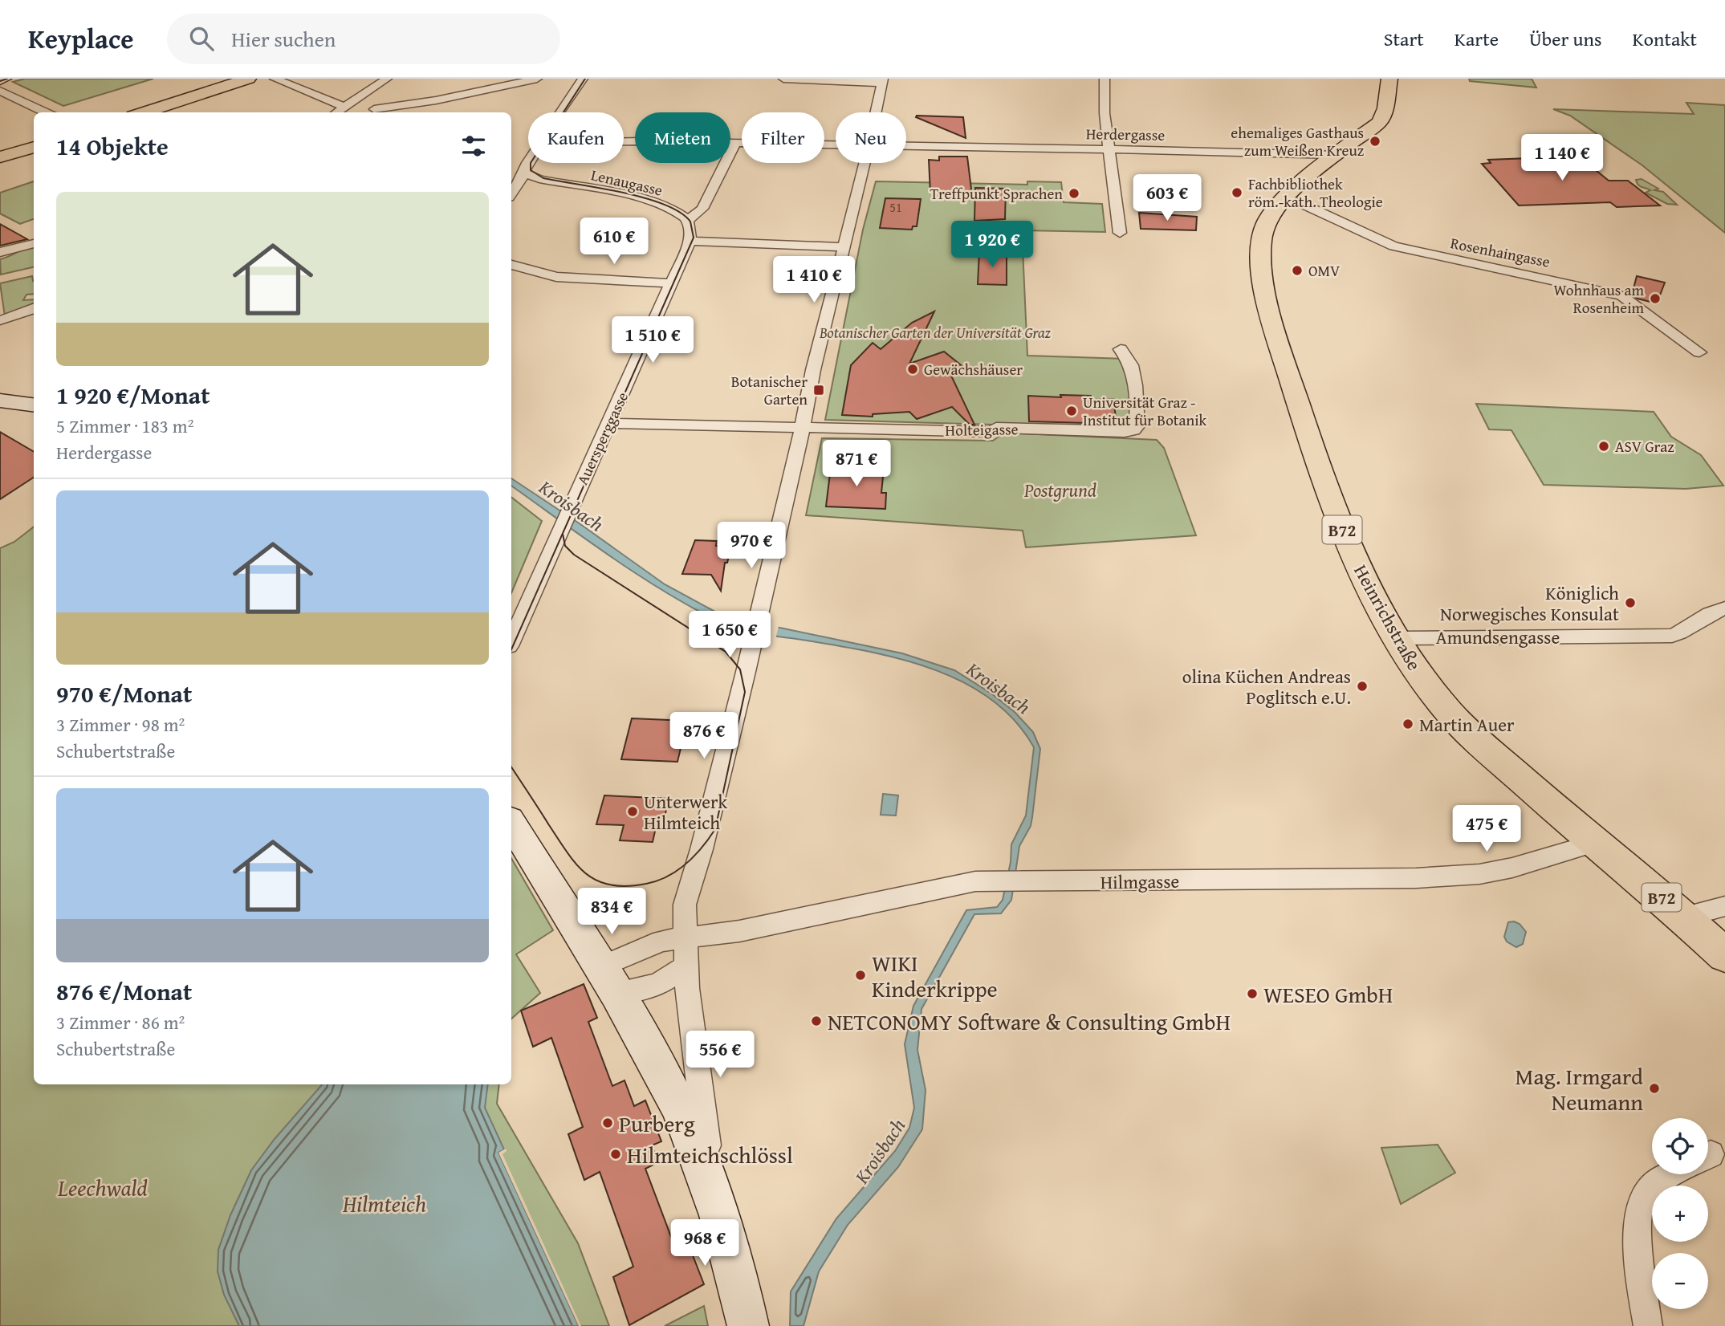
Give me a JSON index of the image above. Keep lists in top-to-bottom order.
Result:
{
  "streets": {
    "main road": ["B72", "Heinrichstraße"],
    "street": [
      "Herdergasse",
      "Lenaugasse",
      "Rosenhaingasse",
      "Holteigasse",
      "Auersperggasse",
      "Amundsengasse",
      "Hilmgasse"
    ]
  },
  "crossings": [
    ["Herdergasse", "Heinrichstraße"],
    ["Lenaugasse", "Auersperggasse"],
    ["Rosenhaingasse", "Heinrichstraße"],
    ["Holteigasse", "Auersperggasse"],
    ["Heinrichstraße", "Amundsengasse"],
    ["Heinrichstraße", "Hilmgasse"]
  ],
  "water": ["Kroisbach", "Hilmteich"],
  "parks": ["Botanischer Garten der Universität Graz", "Postgrund", "Leechwald"],
  "places": {
    "other": [
      "ehemaliges Gasthaus zum Weißen Kreuz",
      "Fachbibliothek röm.-kath. Theologie",
      "Treffpunkt Sprachen",
      "OMV",
      "Wohnhaus am Rosenheim",
      "Gewächshäuser",
      "Universität Graz - Institut für Botanik",
      "ASV Graz",
      "Königlich Norwegisches Konsulat",
      "olina Küchen Andreas Poglitsch e.U.",
      "Martin Auer",
      "Unterwerk Hilmteich",
      "WIKI Kinderkrippe",
      "WESEO GmbH",
      "NETCONOMY Software & Consulting GmbH",
      "Mag. Irmgard Neumann",
      "Purberg",
      "Hilmteichschlössl"
    ],
    "transit": ["Botanischer Garten"]
  },
  "house_numbers": ["51"],
  "page": {
    "header": "Keyplace",
    "search": "Hier suchen",
    "nav": [
      "Start",
      "Karte",
      "Über uns",
      "Kontakt"
    ],
    "chip": [
      "Kaufen",
      "Mieten",
      "Filter",
      "Neu"
    ],
    "heading": "14 Objekte",
    "price": [
      "1 140 €",
      "603 €",
      "610 €",
      "1 920 €",
      "1 410 €",
      "1 510 €",
      "871 €",
      "970 €",
      "1 650 €",
      "876 €",
      "475 €",
      "834 €",
      "556 €",
      "968 €"
    ],
    "list": [
      {
        "name": "1 920 €/Monat",
        "note": "5 Zimmer · 183 m² · Herdergasse"
      },
      {
        "name": "970 €/Monat",
        "note": "3 Zimmer · 98 m² · Schubertstraße"
      },
      {
        "name": "876 €/Monat",
        "note": "3 Zimmer · 86 m² · Schubertstraße"
      }
    ],
    "map_buttons": ["+", "−"]
  }
}
